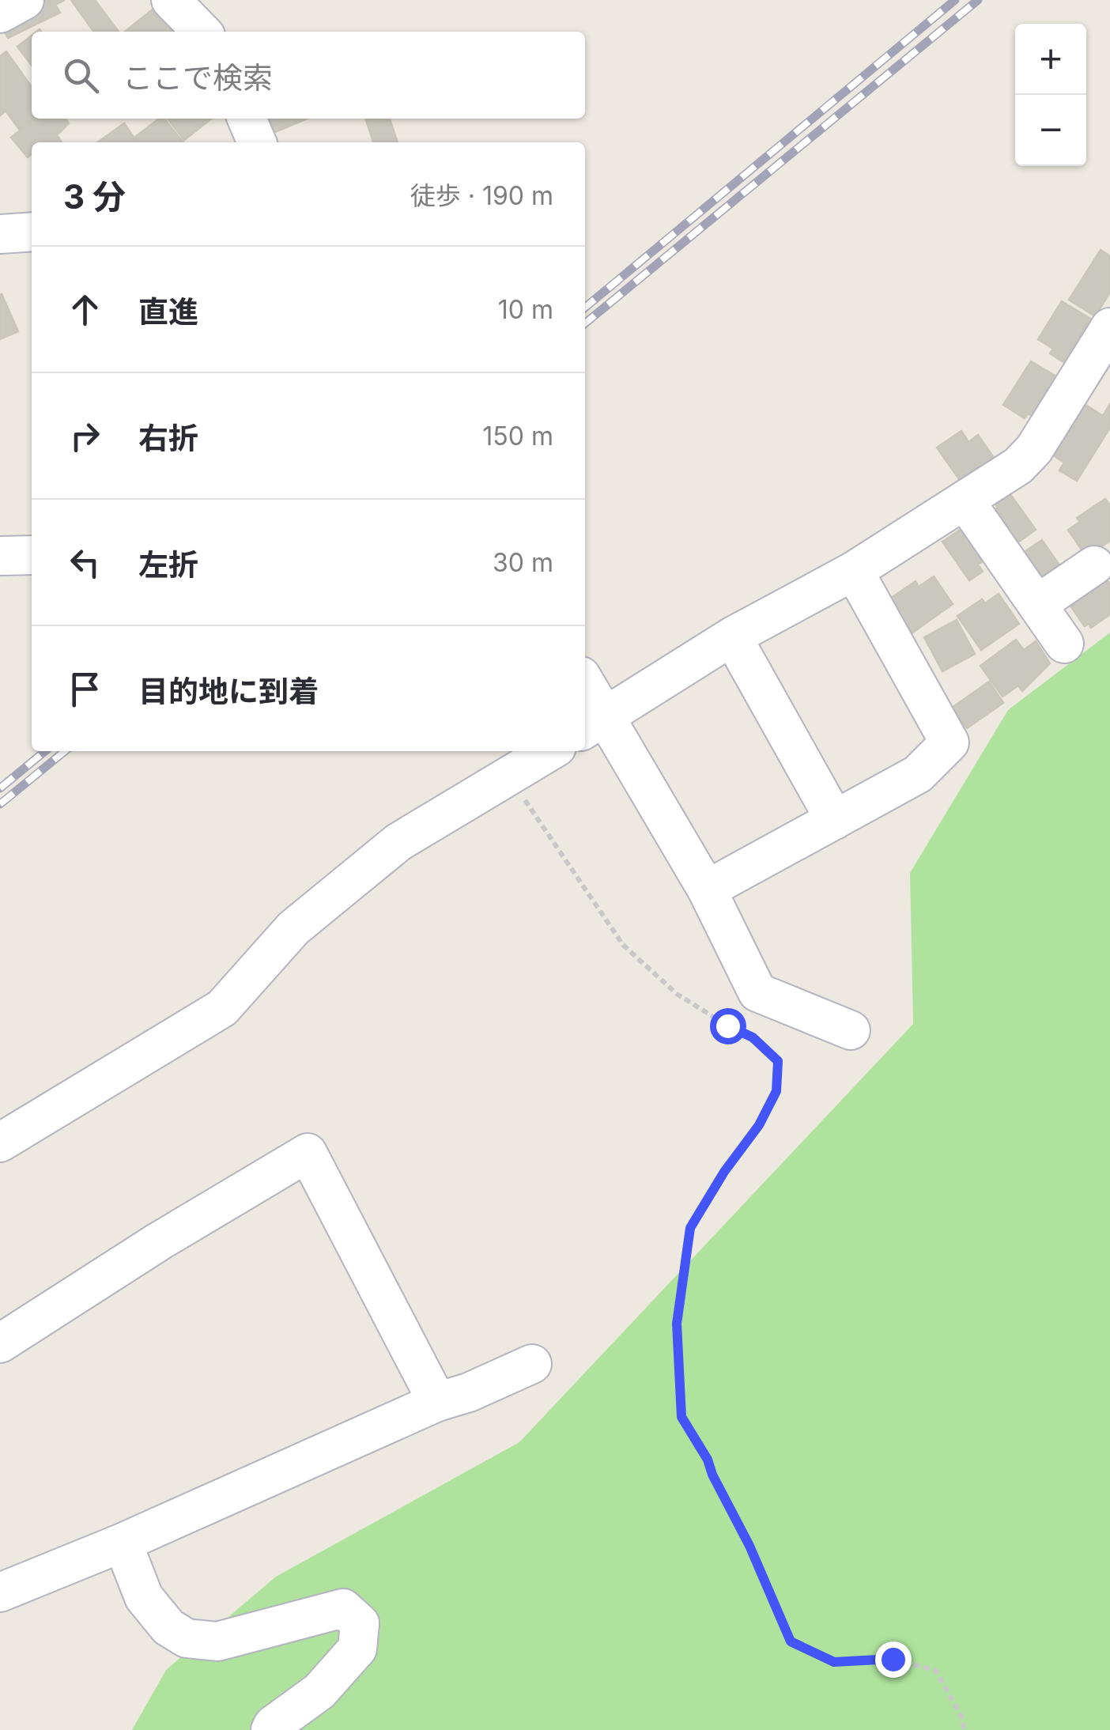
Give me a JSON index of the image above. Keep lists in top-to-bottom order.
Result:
{
  "page": {
    "map_buttons": ["+", "−"],
    "search": "ここで検索",
    "heading": ["3 分", "徒歩 · 190 m"],
    "list": [
      ["直進", "10 m"],
      ["右折", "150 m"],
      ["左折", "30 m"],
      "目的地に到着"
    ]
  }
}
